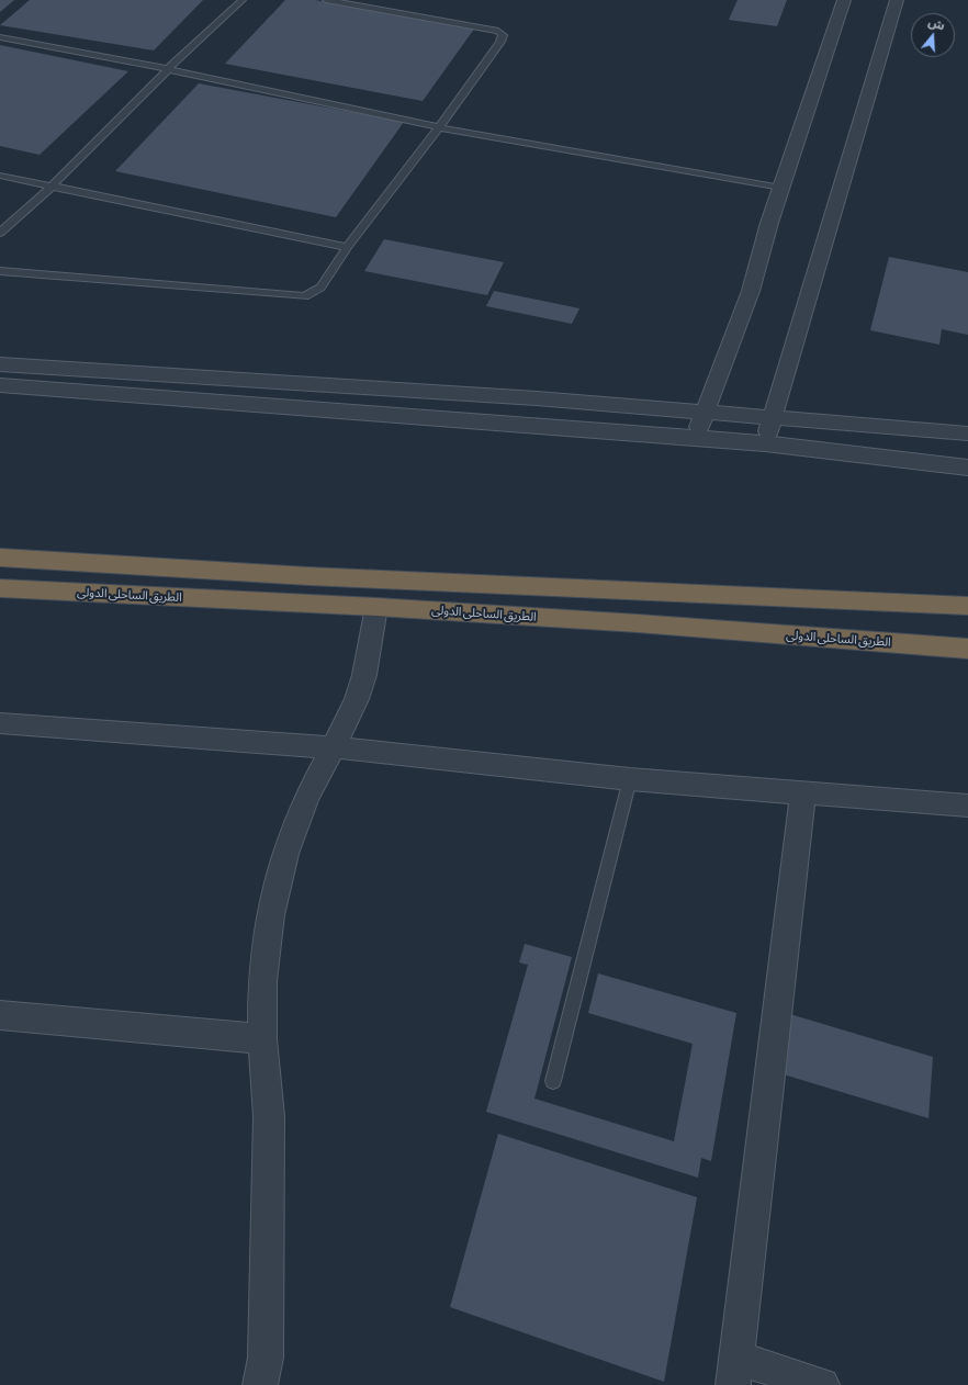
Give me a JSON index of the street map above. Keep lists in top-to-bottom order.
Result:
{
  "streets": {
    "highway": ["الطريق الساحلى الدولى"]
  },
  "north": "top"
}
